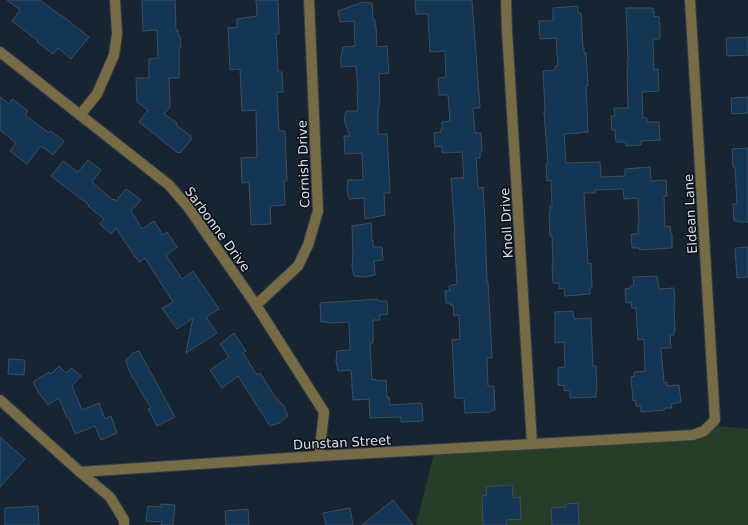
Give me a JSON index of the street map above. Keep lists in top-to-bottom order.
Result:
{
  "streets": {
    "street": [
      "Cornish Drive",
      "Eldean Lane",
      "Knoll Drive",
      "Sarbonne Drive",
      "Dunstan Street"
    ]
  },
  "crossings": [
    ["Cornish Drive", "Sarbonne Drive"],
    ["Eldean Lane", "Dunstan Street"],
    ["Knoll Drive", "Dunstan Street"],
    ["Sarbonne Drive", "Dunstan Street"]
  ]
}
